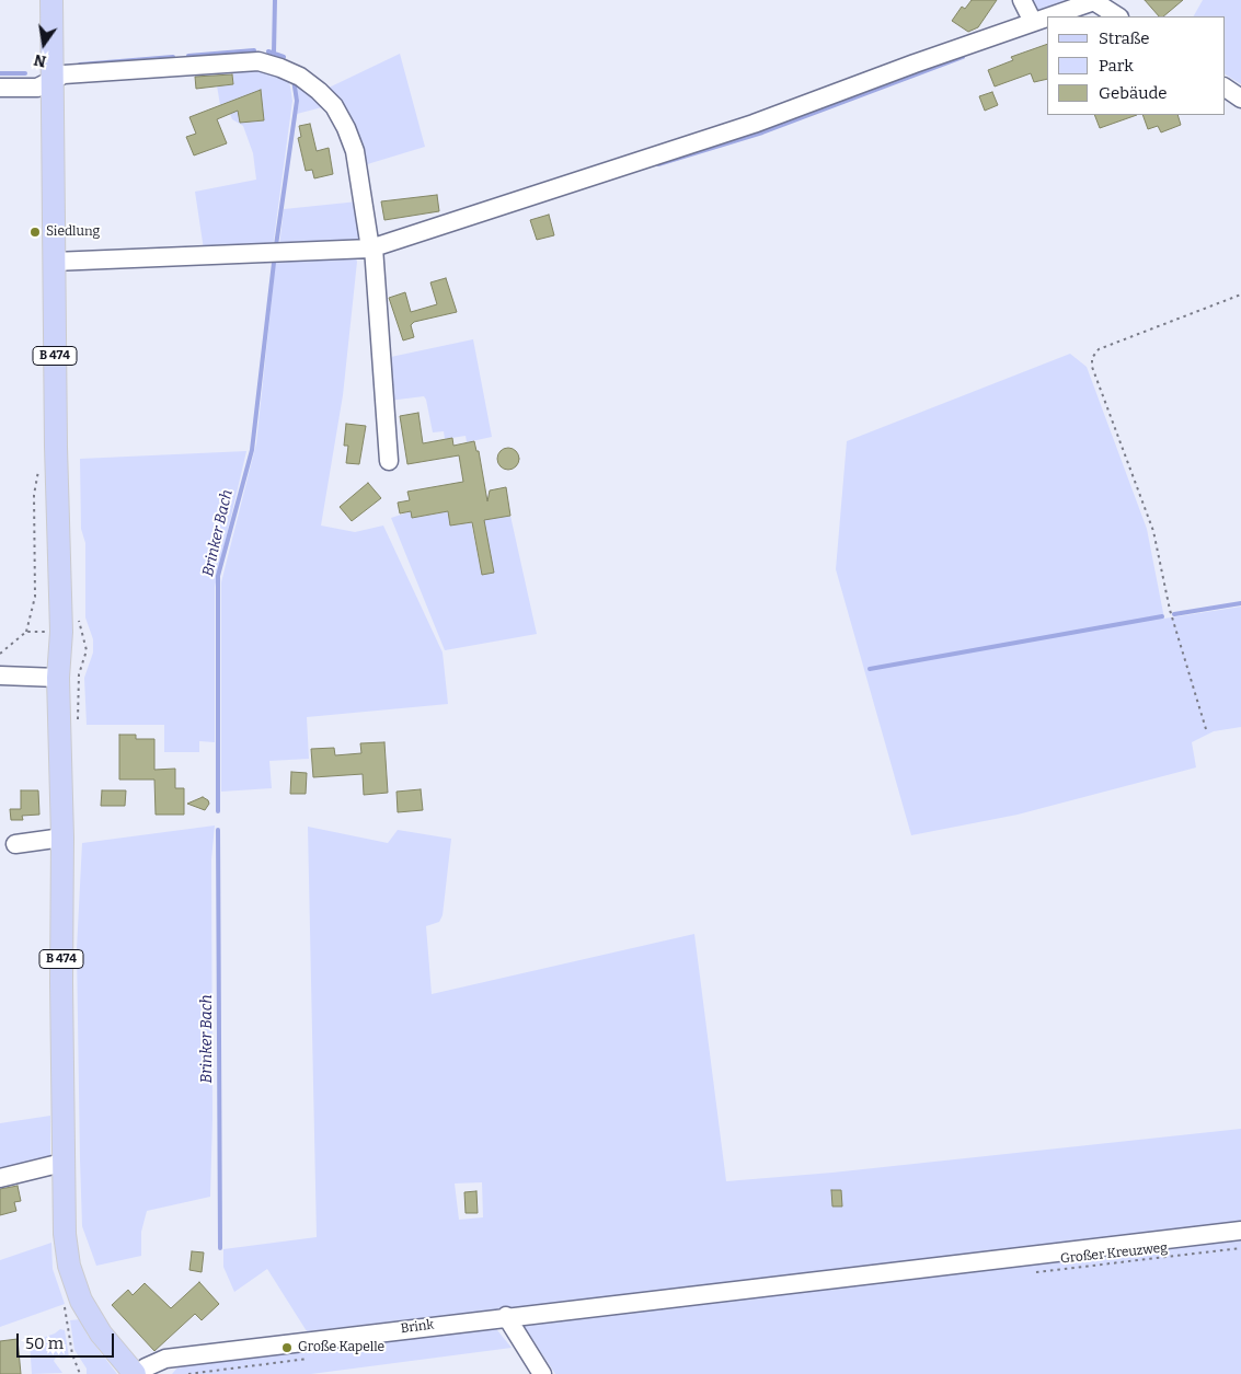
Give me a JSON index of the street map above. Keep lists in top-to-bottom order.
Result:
{
  "streets": {
    "main road": ["B 474"],
    "street": ["Brink"],
    "path": ["Großer Kreuzweg"]
  },
  "crossings": [
    ["B 474", "Brink"]
  ],
  "water": ["Brinker Bach"],
  "places": ["Siedlung", "Große Kapelle"],
  "legend": ["Straße", "Park", "Gebäude"],
  "scale_bar": "50 m",
  "north": "bottom"
}
